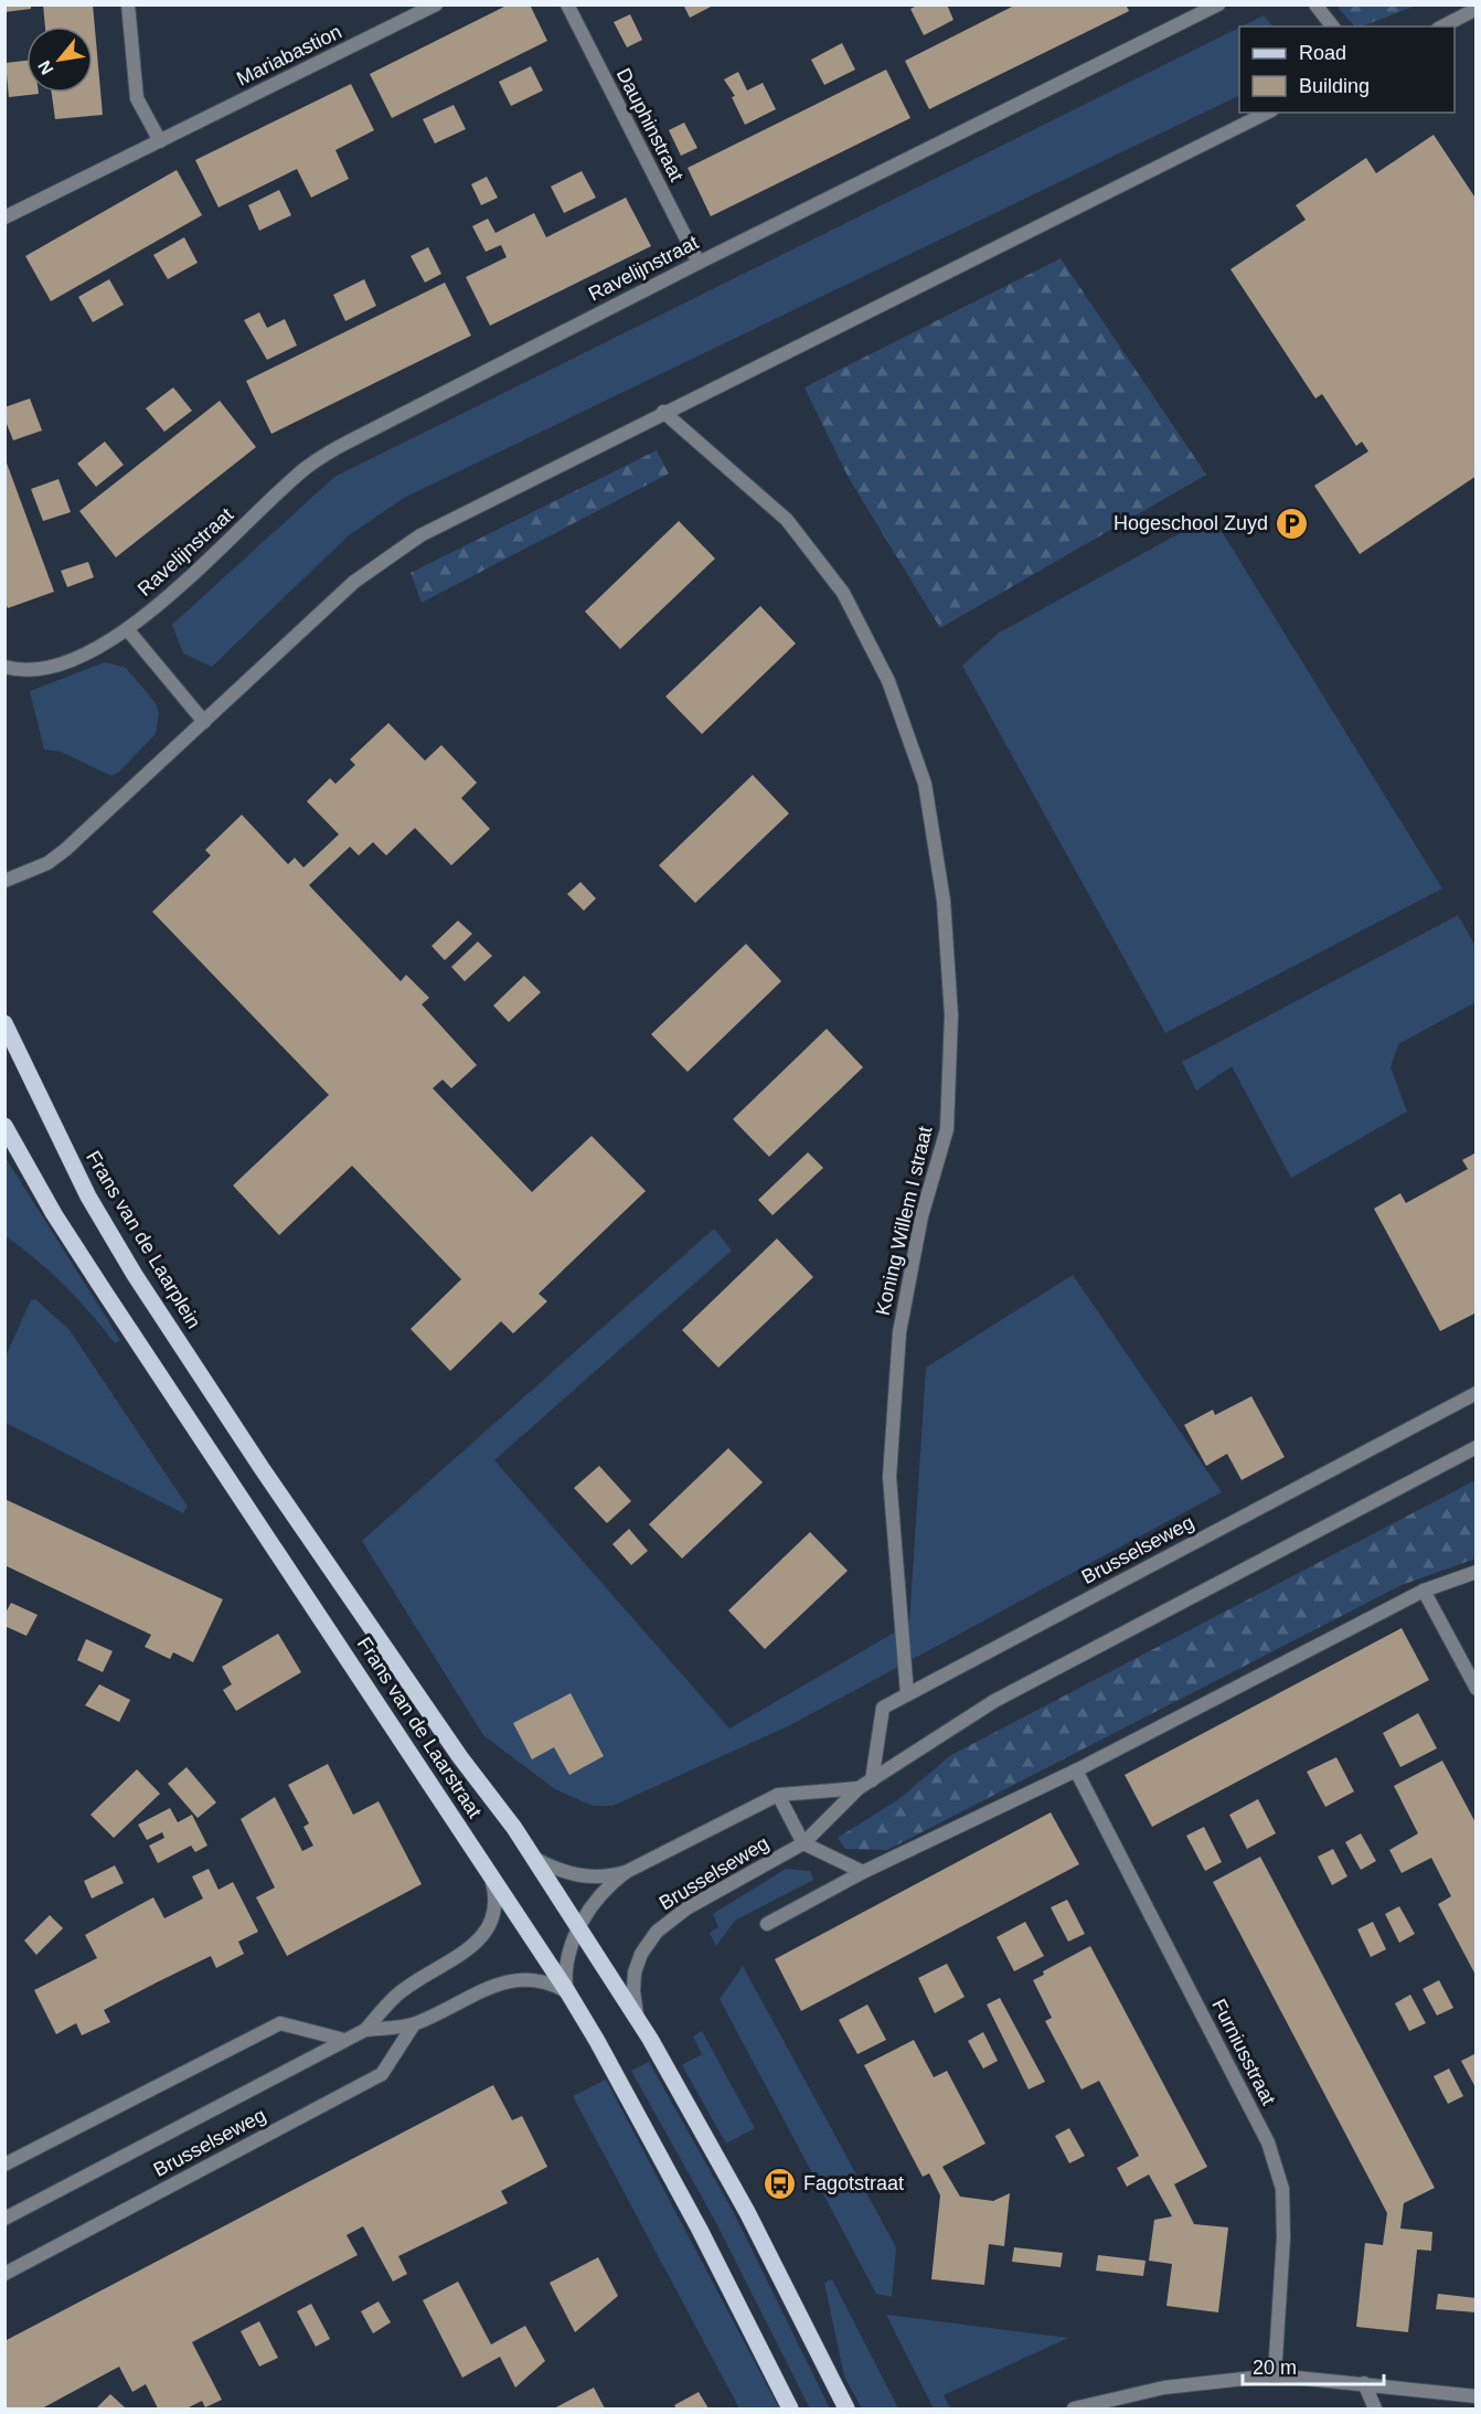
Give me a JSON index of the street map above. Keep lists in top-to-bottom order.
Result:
{
  "streets": {
    "main road": ["Frans van de Laarplein", "Frans van de Laarstraat"],
    "street": [
      "Mariabastion",
      "Dauphinstraat",
      "Ravelijnstraat",
      "Koning Willem I straat",
      "Brusselseweg",
      "Furniusstraat"
    ]
  },
  "crossings": [
    ["Dauphinstraat", "Ravelijnstraat"],
    ["Koning Willem I straat", "Brusselseweg"],
    ["Frans van de Laarplein", "Frans van de Laarstraat"],
    ["Brusselseweg", "Frans van de Laarstraat"]
  ],
  "places": {
    "parking": ["Hogeschool Zuyd"],
    "bus stop": ["Fagotstraat"]
  },
  "legend": ["Road", "Building"],
  "scale_bar": "20 m",
  "north": "bottom left"
}
